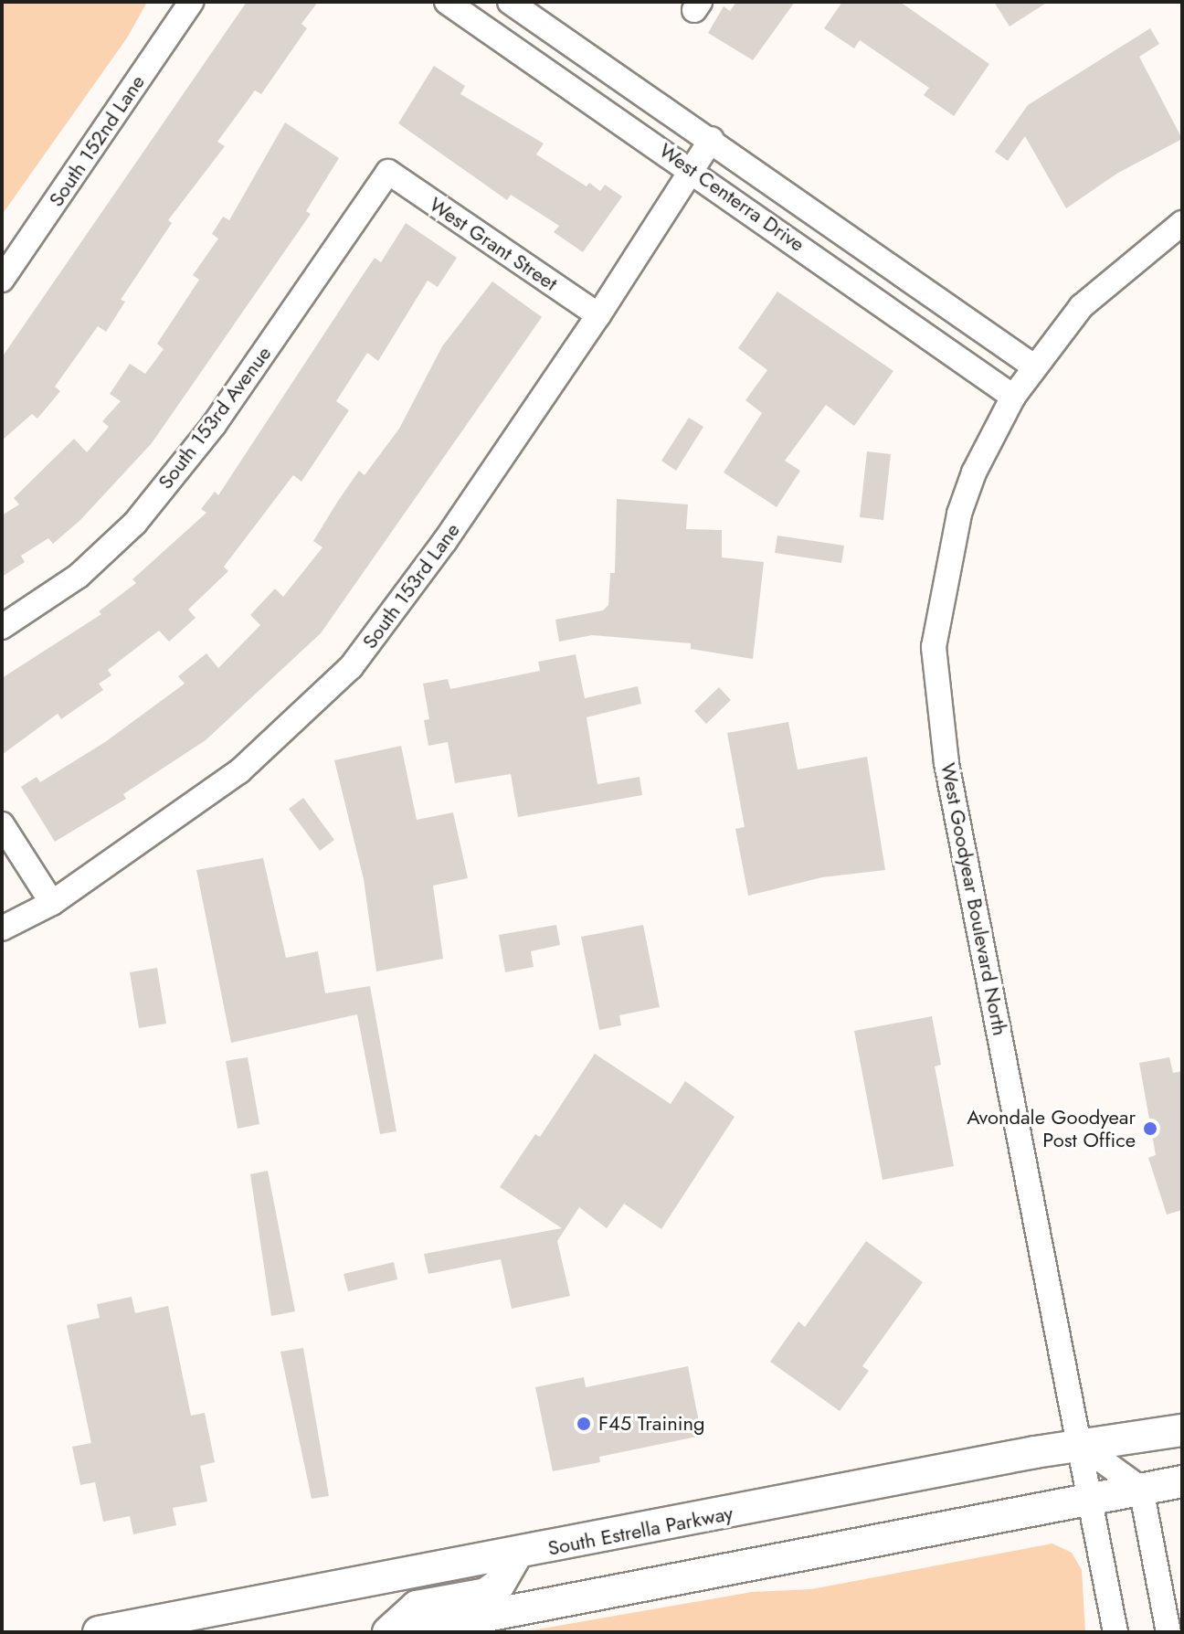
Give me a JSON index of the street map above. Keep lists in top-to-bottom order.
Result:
{
  "streets": {
    "main road": ["South Estrella Parkway"],
    "street": [
      "South 152nd Lane",
      "West Centerra Drive",
      "West Grant Street",
      "South 153rd Avenue",
      "South 153rd Lane",
      "West Goodyear Boulevard North"
    ]
  },
  "crossings": [
    ["West Centerra Drive", "South 153rd Lane"],
    ["West Centerra Drive", "West Goodyear Boulevard North"],
    ["West Grant Street", "South 153rd Avenue"],
    ["West Grant Street", "South 153rd Lane"],
    ["West Goodyear Boulevard North", "South Estrella Parkway"]
  ],
  "places": ["Avondale Goodyear Post Office", "F45 Training"]
}
